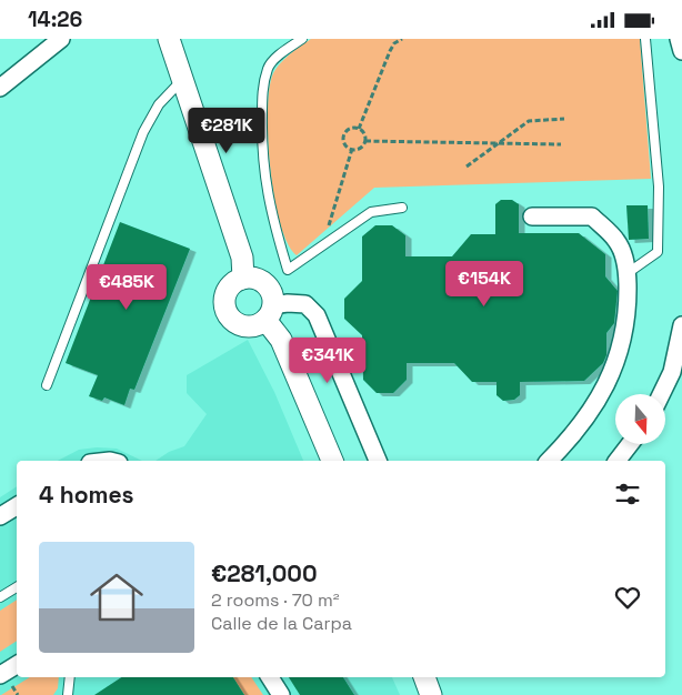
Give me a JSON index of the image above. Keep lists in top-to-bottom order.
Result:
{
  "north": "bottom",
  "page": {
    "status": "14:26",
    "price": [
      "€281K",
      "€154K",
      "€485K",
      "€341K"
    ],
    "heading": "4 homes",
    "list": [
      {
        "name": "€281,000",
        "note": "2 rooms · 70 m² · Calle de la Carpa"
      }
    ]
  }
}
